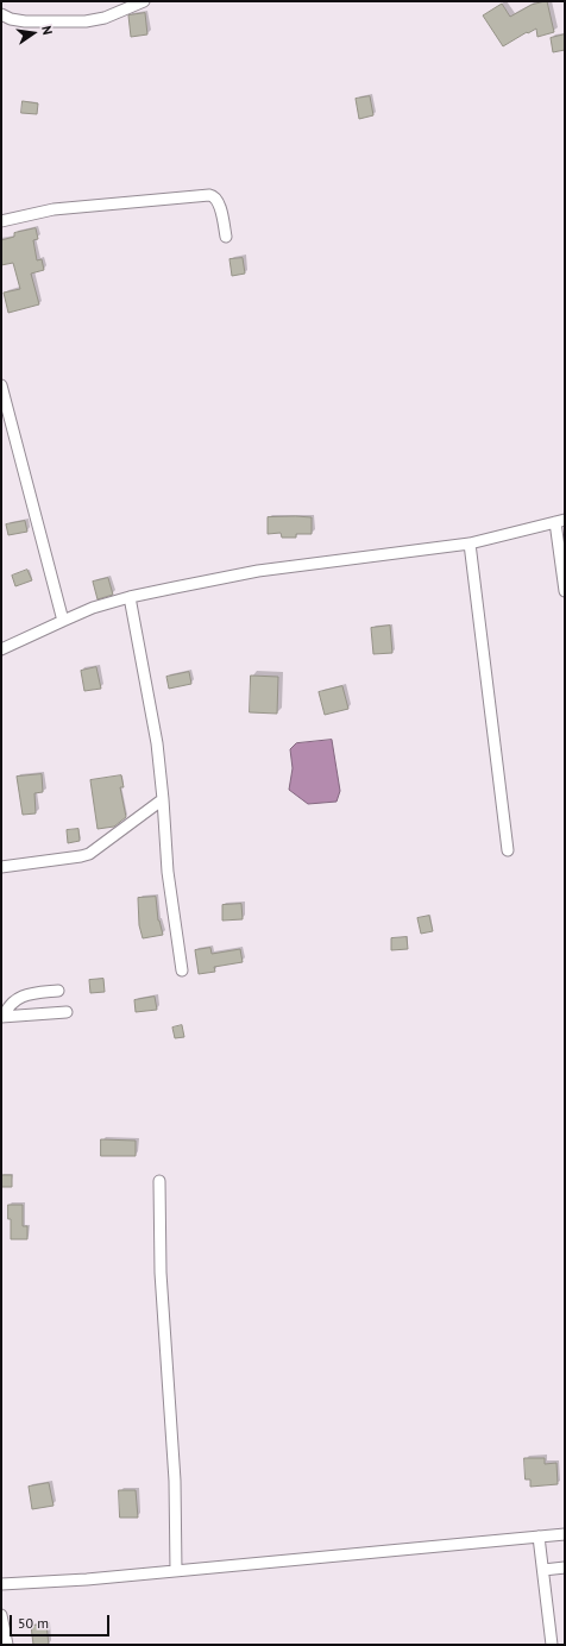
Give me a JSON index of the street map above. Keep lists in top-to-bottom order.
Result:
{
  "scale_bar": "50 m",
  "north": "right"
}
